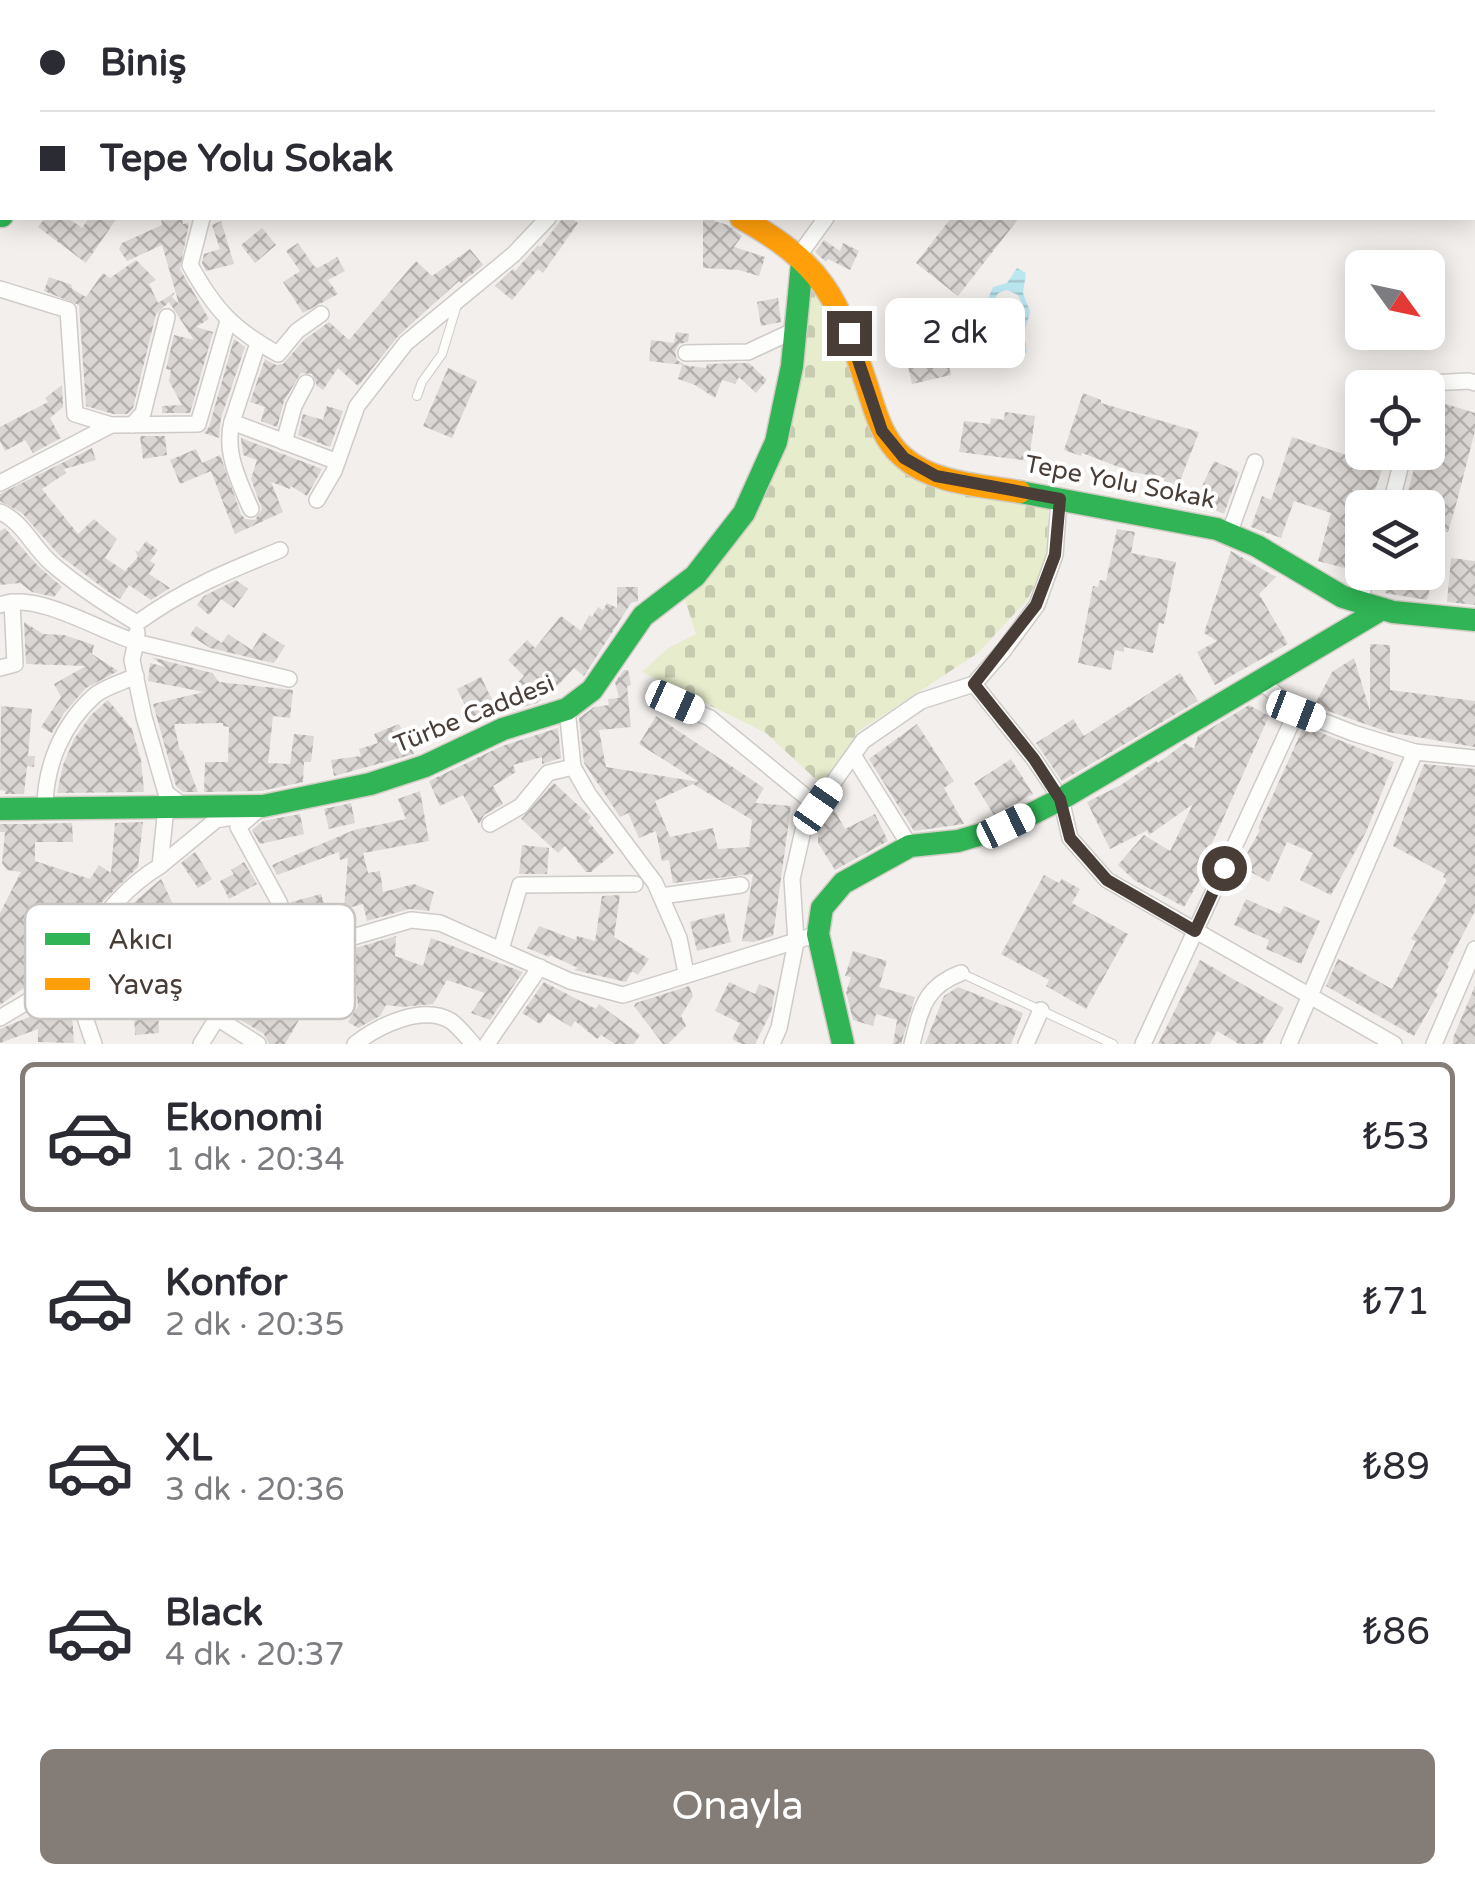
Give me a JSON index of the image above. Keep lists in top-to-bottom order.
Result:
{
  "streets": {
    "street": ["Tepe Yolu Sokak", "Türbe Caddesi"]
  },
  "crossings": [
    ["Tepe Yolu Sokak", "Türbe Caddesi"]
  ],
  "legend": ["Akıcı", "Yavaş"],
  "north": "bottom right",
  "page": {
    "banner": ["Biniş", "Tepe Yolu Sokak"],
    "bubble": "2 dk",
    "list": [
      {
        "name": "Ekonomi",
        "note": "1 dk · 20:34",
        "value": "₺53"
      },
      {
        "name": "Konfor",
        "note": "2 dk · 20:35",
        "value": "₺71"
      },
      {
        "name": "XL",
        "note": "3 dk · 20:36",
        "value": "₺89"
      },
      {
        "name": "Black",
        "note": "4 dk · 20:37",
        "value": "₺86"
      }
    ],
    "buttons": "Onayla"
  }
}
